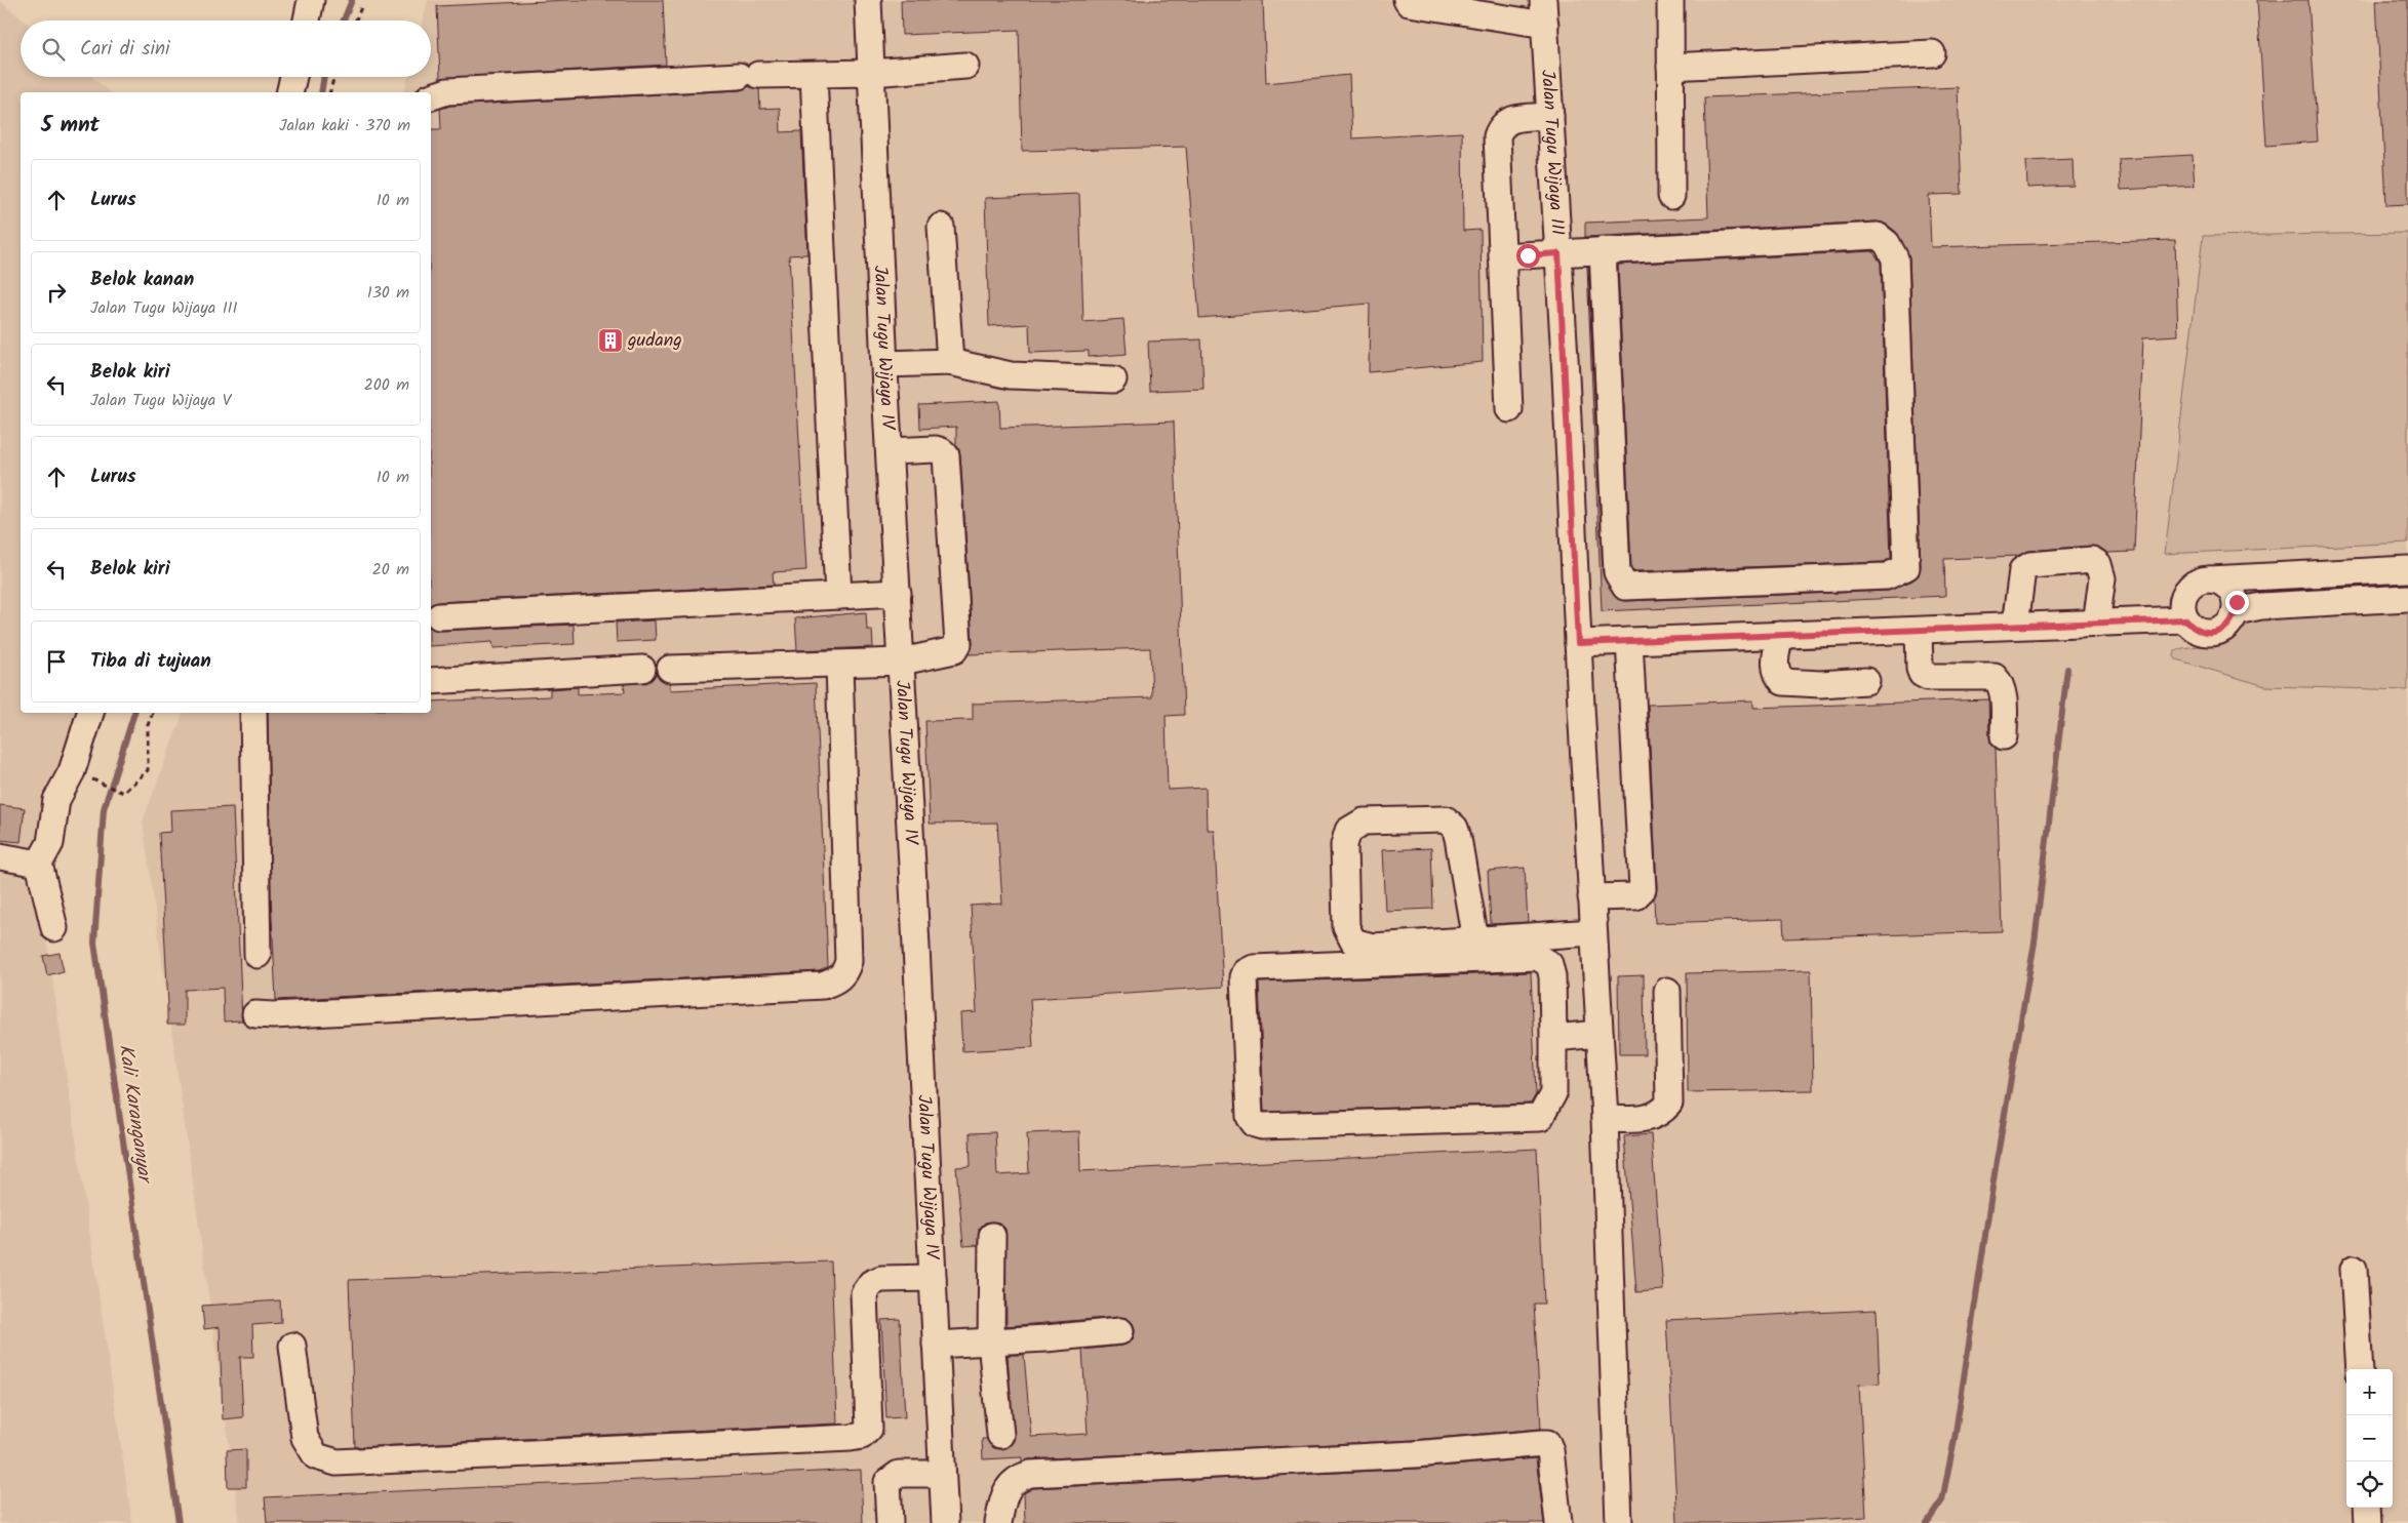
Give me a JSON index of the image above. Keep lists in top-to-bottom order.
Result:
{
  "streets": {
    "street": ["Jalan Tugu Wijaya III", "Jalan Tugu Wijaya IV"]
  },
  "water": ["Kali Karanganyar"],
  "places": {
    "building": ["gudang"]
  },
  "page": {
    "search": "Cari di sini",
    "heading": ["5 mnt", "Jalan kaki · 370 m"],
    "list": [
      ["Lurus", "10 m"],
      ["Belok kanan", "Jalan Tugu Wijaya III", "130 m"],
      ["Belok kiri", "Jalan Tugu Wijaya V", "200 m"],
      ["Lurus", "10 m"],
      ["Belok kiri", "20 m"],
      "Tiba di tujuan"
    ],
    "map_buttons": ["+", "−"]
  }
}
